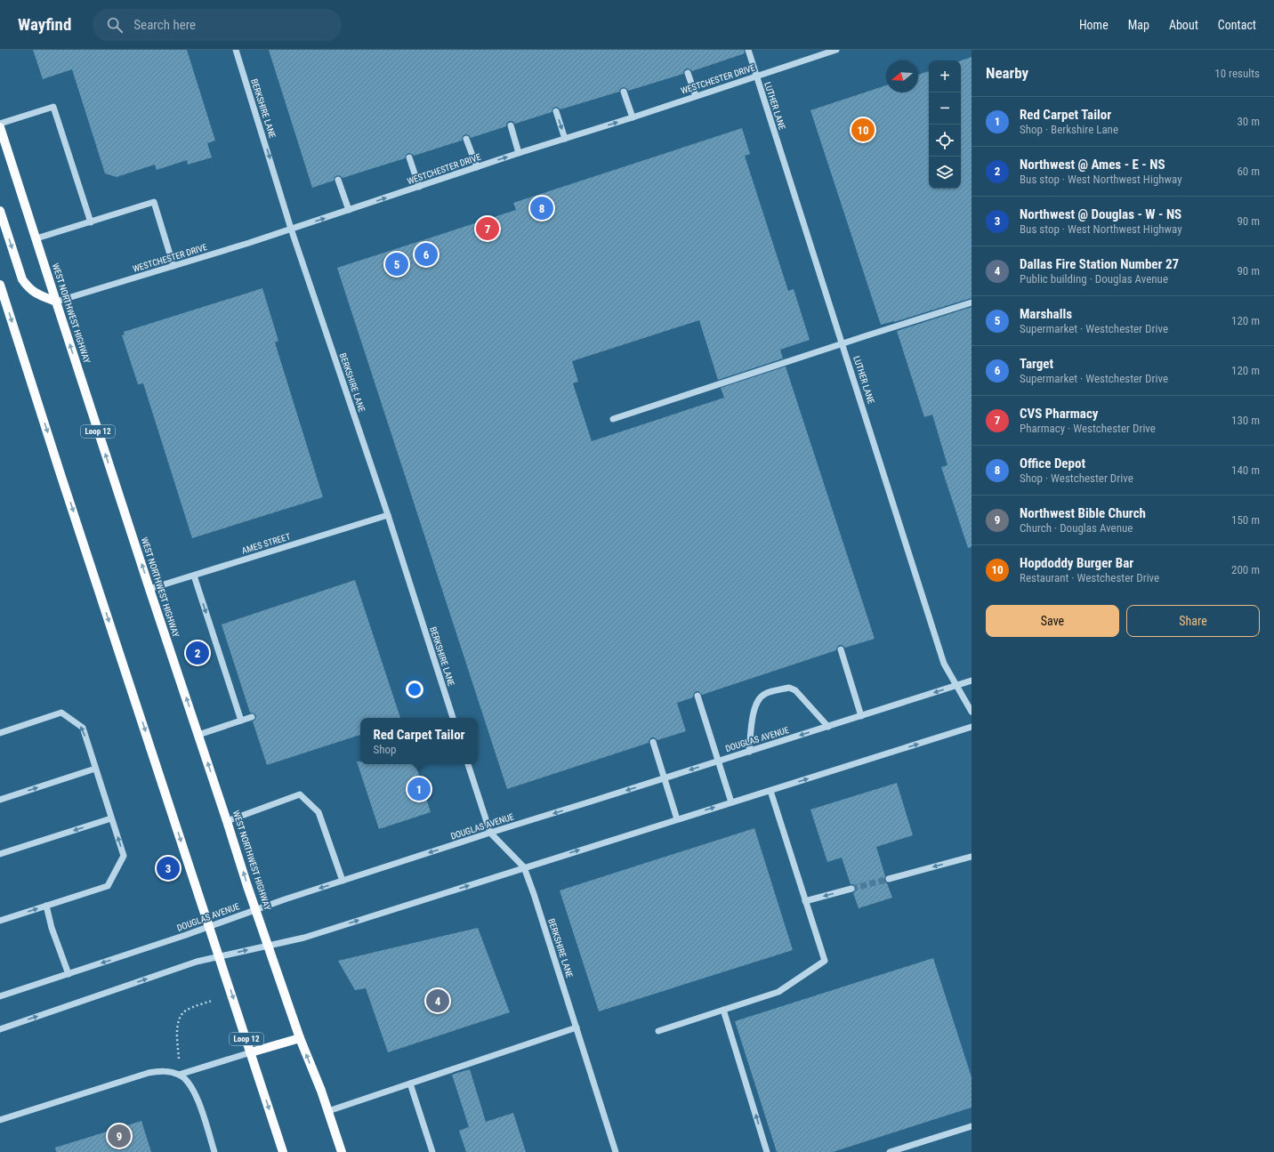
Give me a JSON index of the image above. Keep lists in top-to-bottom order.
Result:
{
  "streets": {
    "main road": ["WEST NORTHWEST HIGHWAY", "Loop 12"],
    "street": [
      "WESTCHESTER DRIVE",
      "LUTHER LANE",
      "BERKSHIRE LANE",
      "AMES STREET",
      "DOUGLAS AVENUE"
    ]
  },
  "crossings": [
    ["WESTCHESTER DRIVE", "LUTHER LANE"],
    ["WESTCHESTER DRIVE", "BERKSHIRE LANE"],
    ["WESTCHESTER DRIVE", "WEST NORTHWEST HIGHWAY"],
    ["LUTHER LANE", "DOUGLAS AVENUE"],
    ["BERKSHIRE LANE", "AMES STREET"],
    ["BERKSHIRE LANE", "DOUGLAS AVENUE"],
    ["WEST NORTHWEST HIGHWAY", "AMES STREET"],
    ["WEST NORTHWEST HIGHWAY", "DOUGLAS AVENUE"],
    ["Loop 12", "DOUGLAS AVENUE"]
  ],
  "north": "left",
  "page": {
    "header": "Wayfind",
    "search": "Search here",
    "nav": [
      "Home",
      "Map",
      "About",
      "Contact"
    ],
    "heading": ["Nearby", "10 results"],
    "map_buttons": ["+", "−"],
    "list": [
      {
        "mark": "1",
        "name": "Red Carpet Tailor",
        "note": "Shop · Berkshire Lane",
        "value": "30 m"
      },
      {
        "mark": "2",
        "name": "Northwest @ Ames - E - NS",
        "note": "Bus stop · West Northwest Highway",
        "value": "60 m"
      },
      {
        "mark": "3",
        "name": "Northwest @ Douglas - W - NS",
        "note": "Bus stop · West Northwest Highway",
        "value": "90 m"
      },
      {
        "mark": "4",
        "name": "Dallas Fire Station Number 27",
        "note": "Public building · Douglas Avenue",
        "value": "90 m"
      },
      {
        "mark": "5",
        "name": "Marshalls",
        "note": "Supermarket · Westchester Drive",
        "value": "120 m"
      },
      {
        "mark": "6",
        "name": "Target",
        "note": "Supermarket · Westchester Drive",
        "value": "120 m"
      },
      {
        "mark": "7",
        "name": "CVS Pharmacy",
        "note": "Pharmacy · Westchester Drive",
        "value": "130 m"
      },
      {
        "mark": "8",
        "name": "Office Depot",
        "note": "Shop · Westchester Drive",
        "value": "140 m"
      },
      {
        "mark": "9",
        "name": "Northwest Bible Church",
        "note": "Church · Douglas Avenue",
        "value": "150 m"
      },
      {
        "mark": "10",
        "name": "Hopdoddy Burger Bar",
        "note": "Restaurant · Westchester Drive",
        "value": "200 m"
      }
    ],
    "pins": [
      "10",
      "8",
      "7",
      "6",
      "5",
      "2",
      "1",
      "3",
      "4",
      "9"
    ],
    "buttons": ["Save", "Share"],
    "popup": ["Red Carpet Tailor", "Shop"]
  }
}
